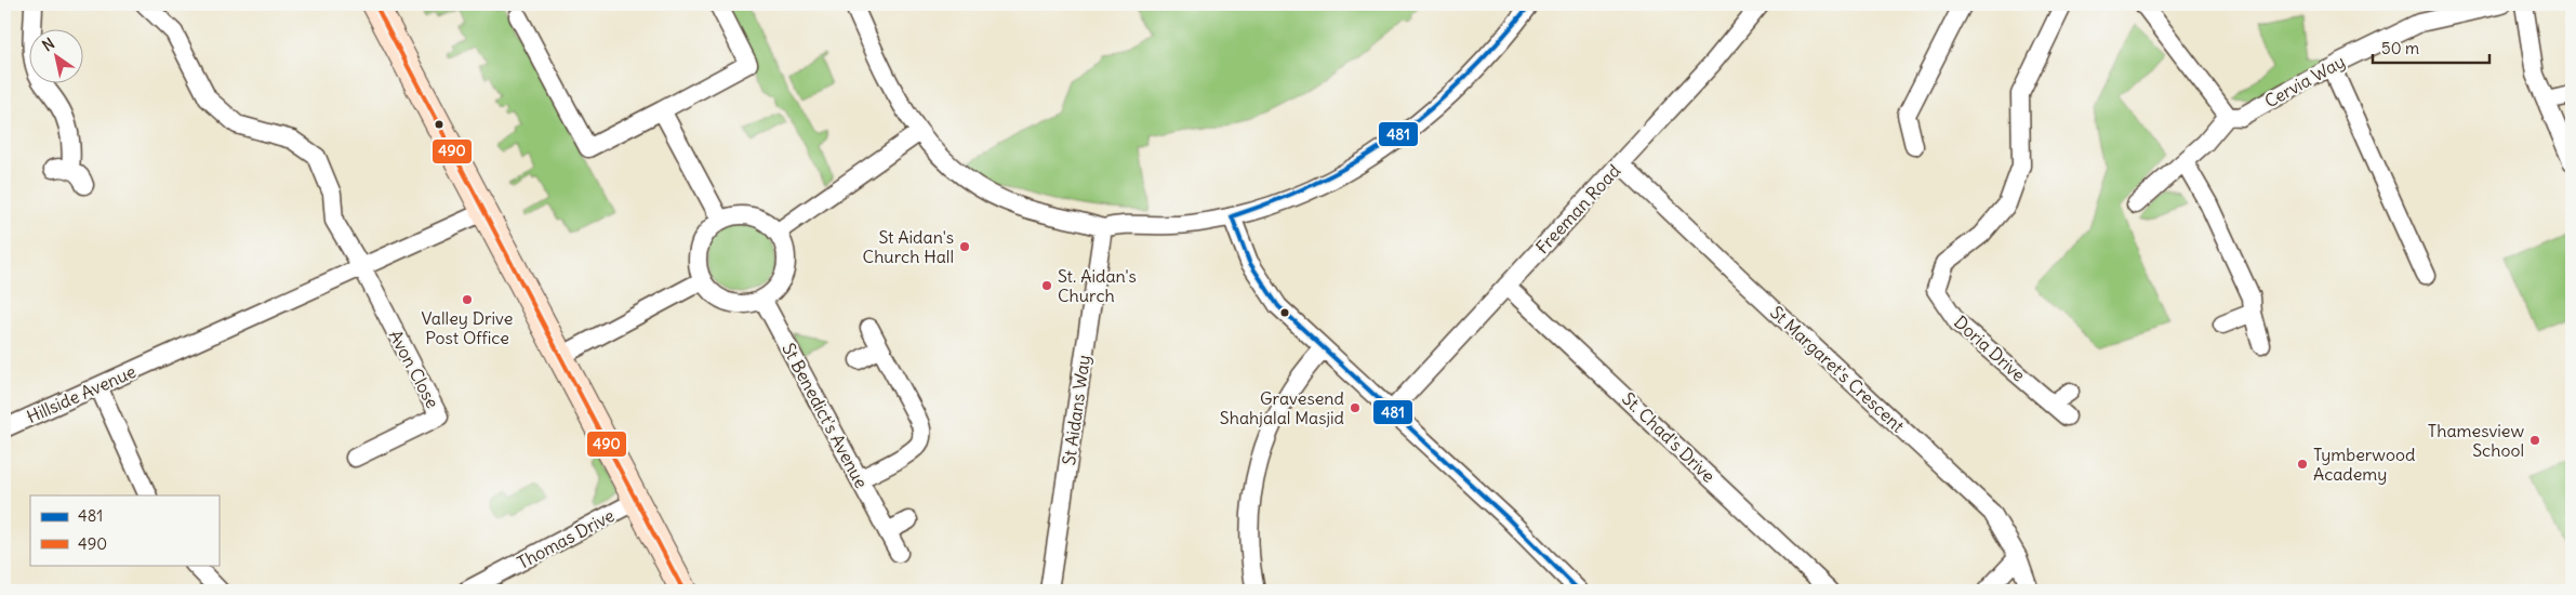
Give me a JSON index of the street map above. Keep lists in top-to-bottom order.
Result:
{
  "streets": {
    "street": [
      "Cervia Way",
      "Freeman Road",
      "Doria Drive",
      "Avon Close",
      "St Margaret's Crescent",
      "Hillside Avenue",
      "St Aidans Way",
      "St Benedict's Avenue",
      "St. Chad's Drive",
      "Thomas Drive"
    ]
  },
  "crossings": [
    ["Freeman Road", "St Margaret's Crescent"],
    ["Freeman Road", "St. Chad's Drive"],
    ["Avon Close", "Hillside Avenue"]
  ],
  "places": [
    "St Aidan's Church Hall",
    "St. Aidan's Church",
    "Valley Drive Post Office",
    "Gravesend Shahjalal Masjid",
    "Thamesview School",
    "Tymberwood Academy"
  ],
  "lines": ["transit line 481", "transit line 490"],
  "legend": ["481", "490"],
  "scale_bar": "50 m",
  "north": "top left"
}
